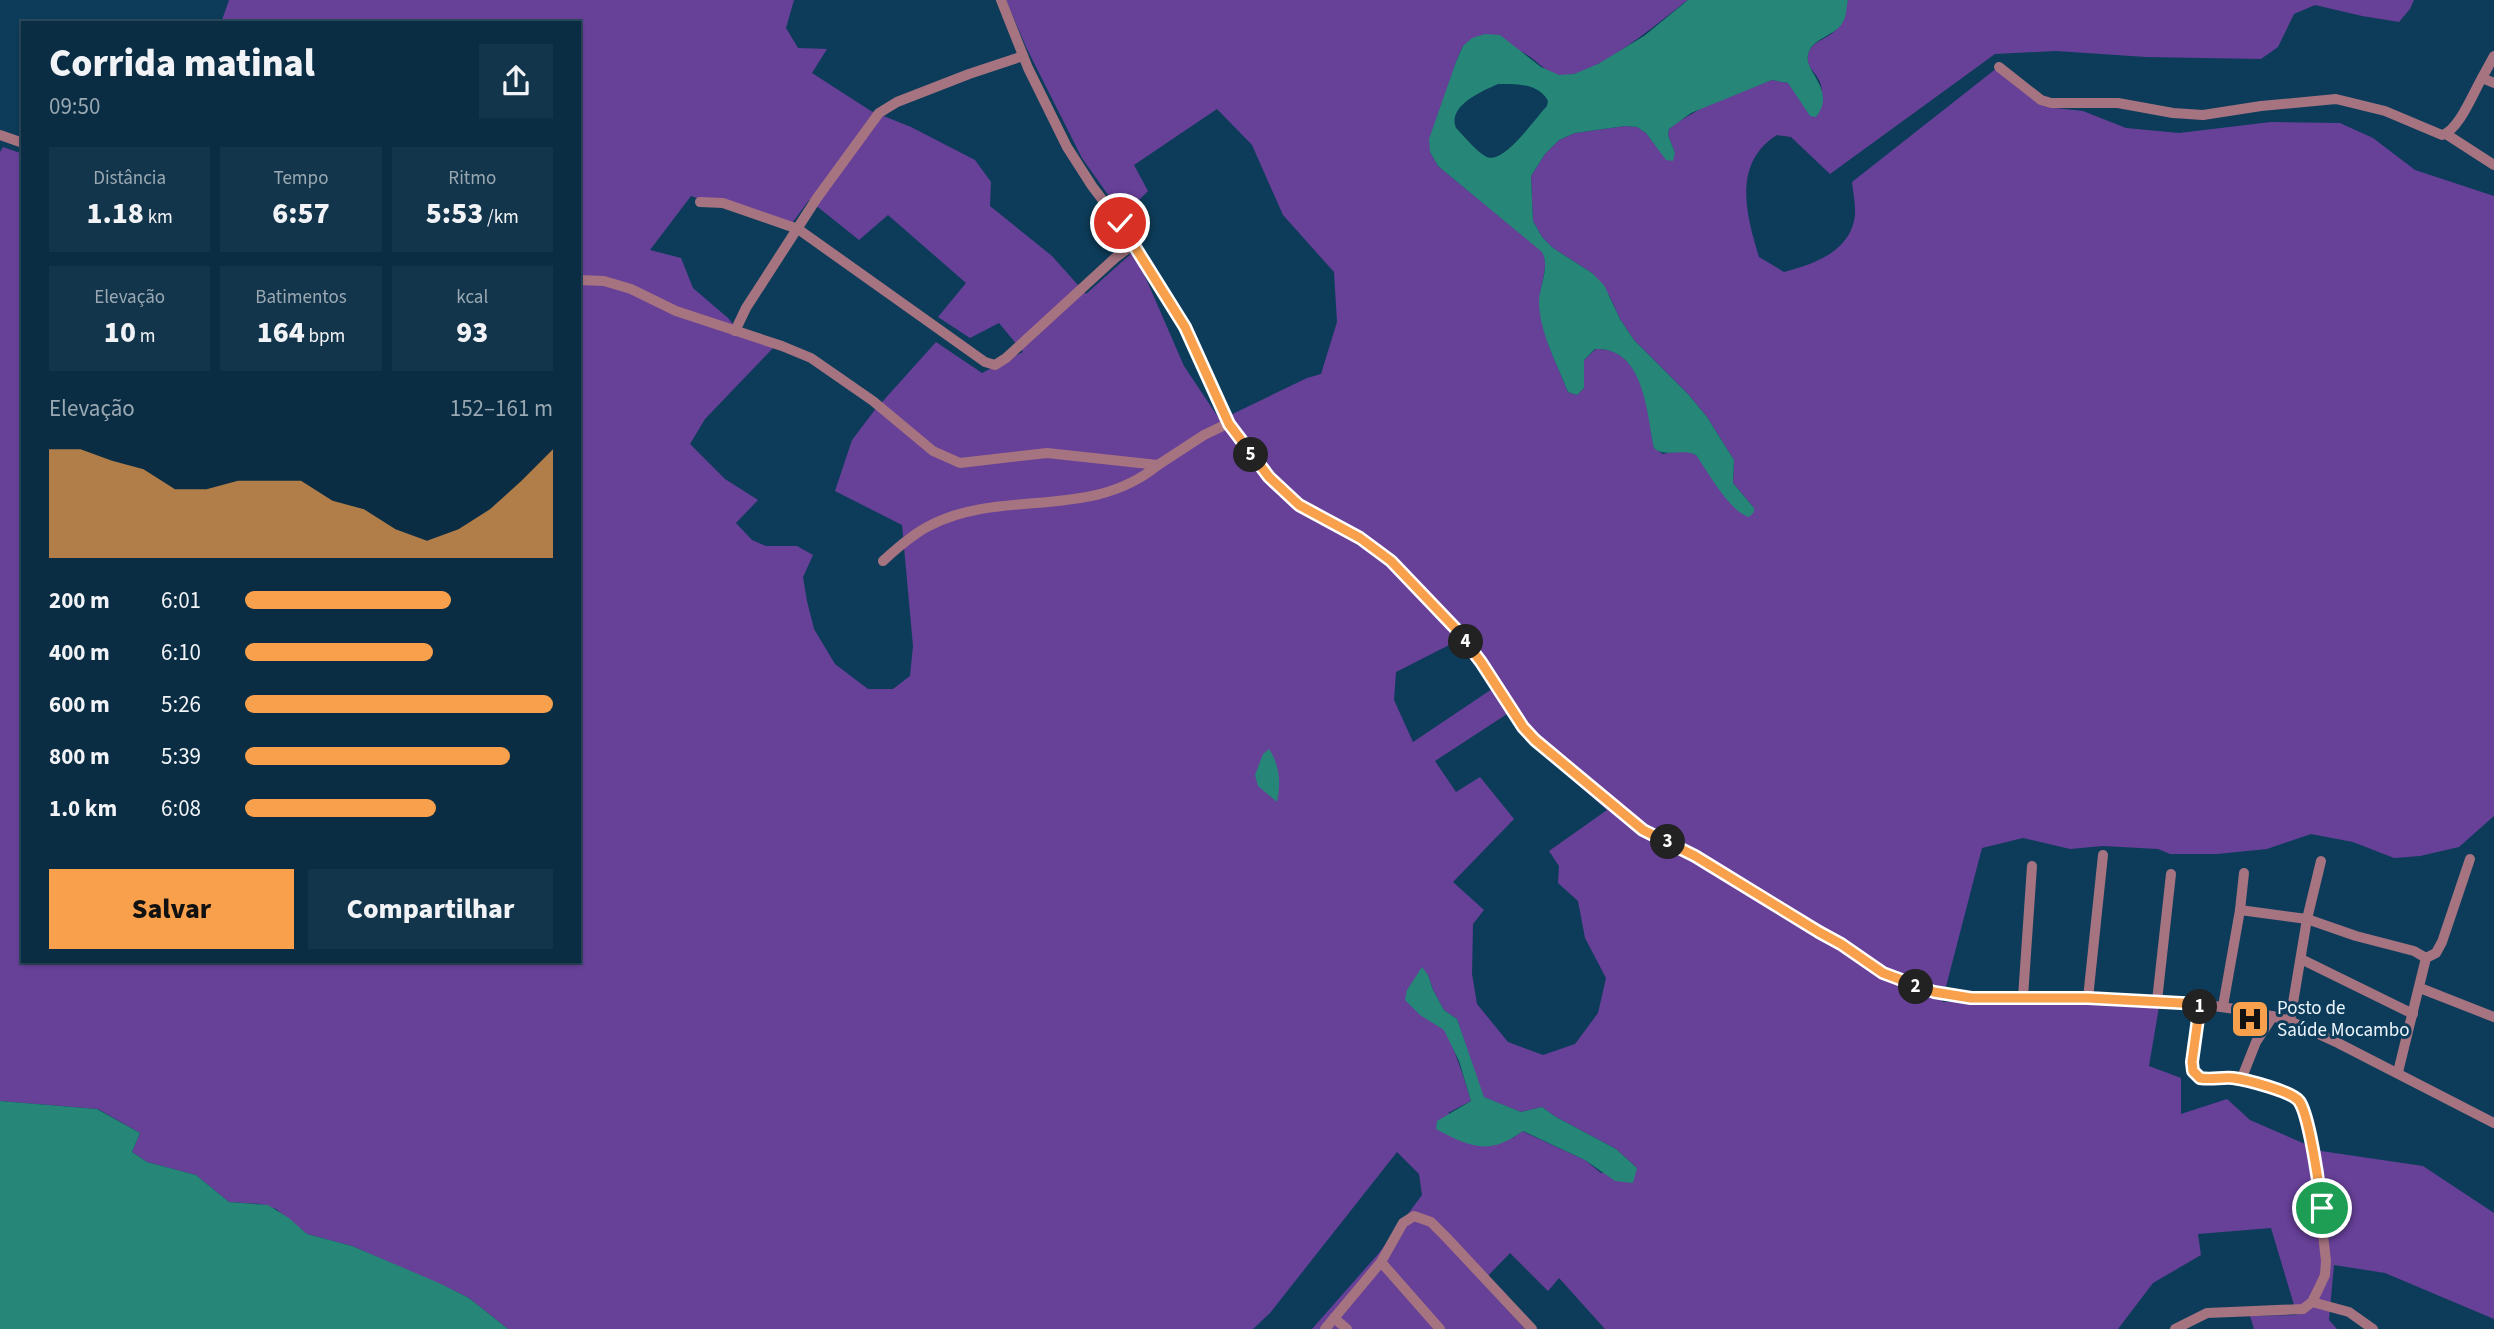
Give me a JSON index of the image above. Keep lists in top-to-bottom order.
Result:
{
  "places": {
    "hospital": ["Posto de Saúde Mocambo"]
  },
  "page": {
    "heading": ["Corrida matinal", "09:50"],
    "stats": [
      ["Distância", "1.18 km"],
      ["Tempo", "6:57"],
      ["Ritmo", "5:53 /km"],
      ["Elevação", "10 m"],
      ["Batimentos", "164 bpm"],
      ["kcal", "93"]
    ],
    "chart": ["Elevação", "152–161 m"],
    "pins": [
      "5",
      "4",
      "3",
      "2",
      "1"
    ],
    "list": [
      {
        "name": "200 m",
        "note": "6:01"
      },
      {
        "name": "400 m",
        "note": "6:10"
      },
      {
        "name": "600 m",
        "note": "5:26"
      },
      {
        "name": "800 m",
        "note": "5:39"
      },
      {
        "name": "1.0 km",
        "note": "6:08"
      }
    ],
    "buttons": ["Salvar", "Compartilhar"]
  }
}
